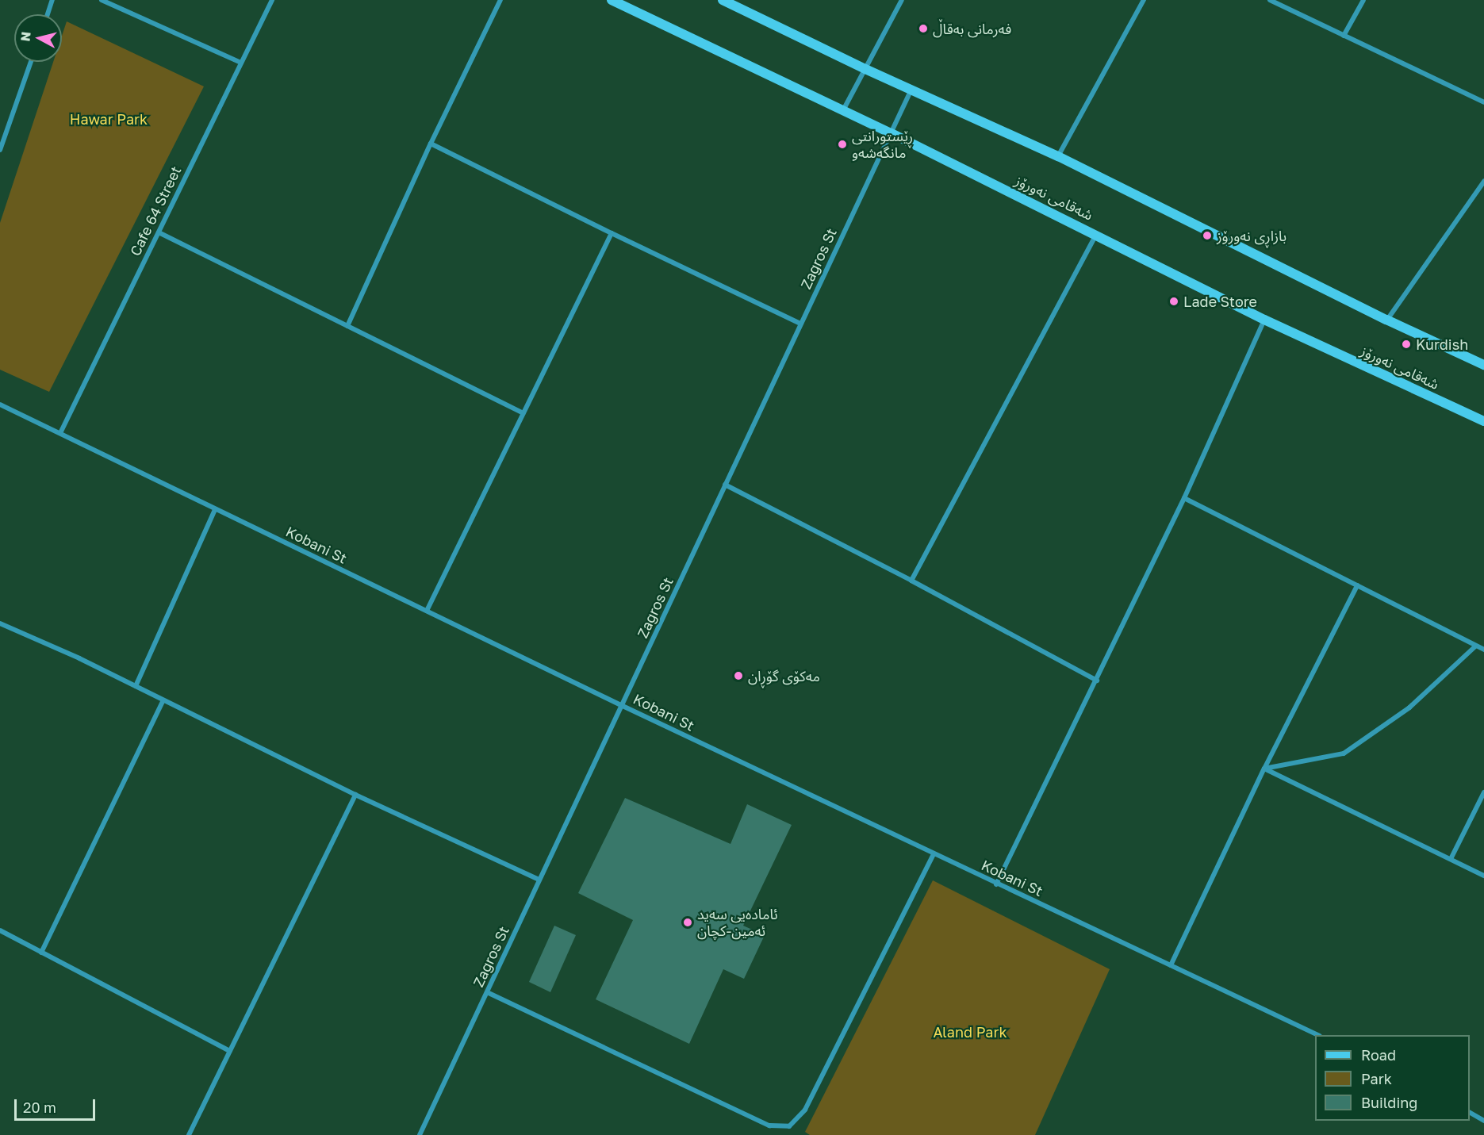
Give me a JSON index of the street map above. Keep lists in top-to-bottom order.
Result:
{
  "streets": {
    "main road": ["شەقامی نەورۆز"],
    "street": ["Cafe 64 Street", "Zagros St", "Kobani St"]
  },
  "crossings": [
    ["شەقامی نەورۆز", "Zagros St"],
    ["Cafe 64 Street", "Kobani St"],
    ["Zagros St", "Kobani St"]
  ],
  "parks": ["Hawar Park", "Aland Park"],
  "places": [
    "فەرمانی بەقاڵ",
    "ڕێستورانتی مانگەشەو",
    "بازاڕی نەورۆز",
    "Lade Store",
    "Kurdish",
    "مەکۆی گۆڕان",
    "ئامادەیی سەید ئەمین-کچان"
  ],
  "legend": ["Road", "Park", "Building"],
  "scale_bar": "20 m",
  "north": "left"
}
